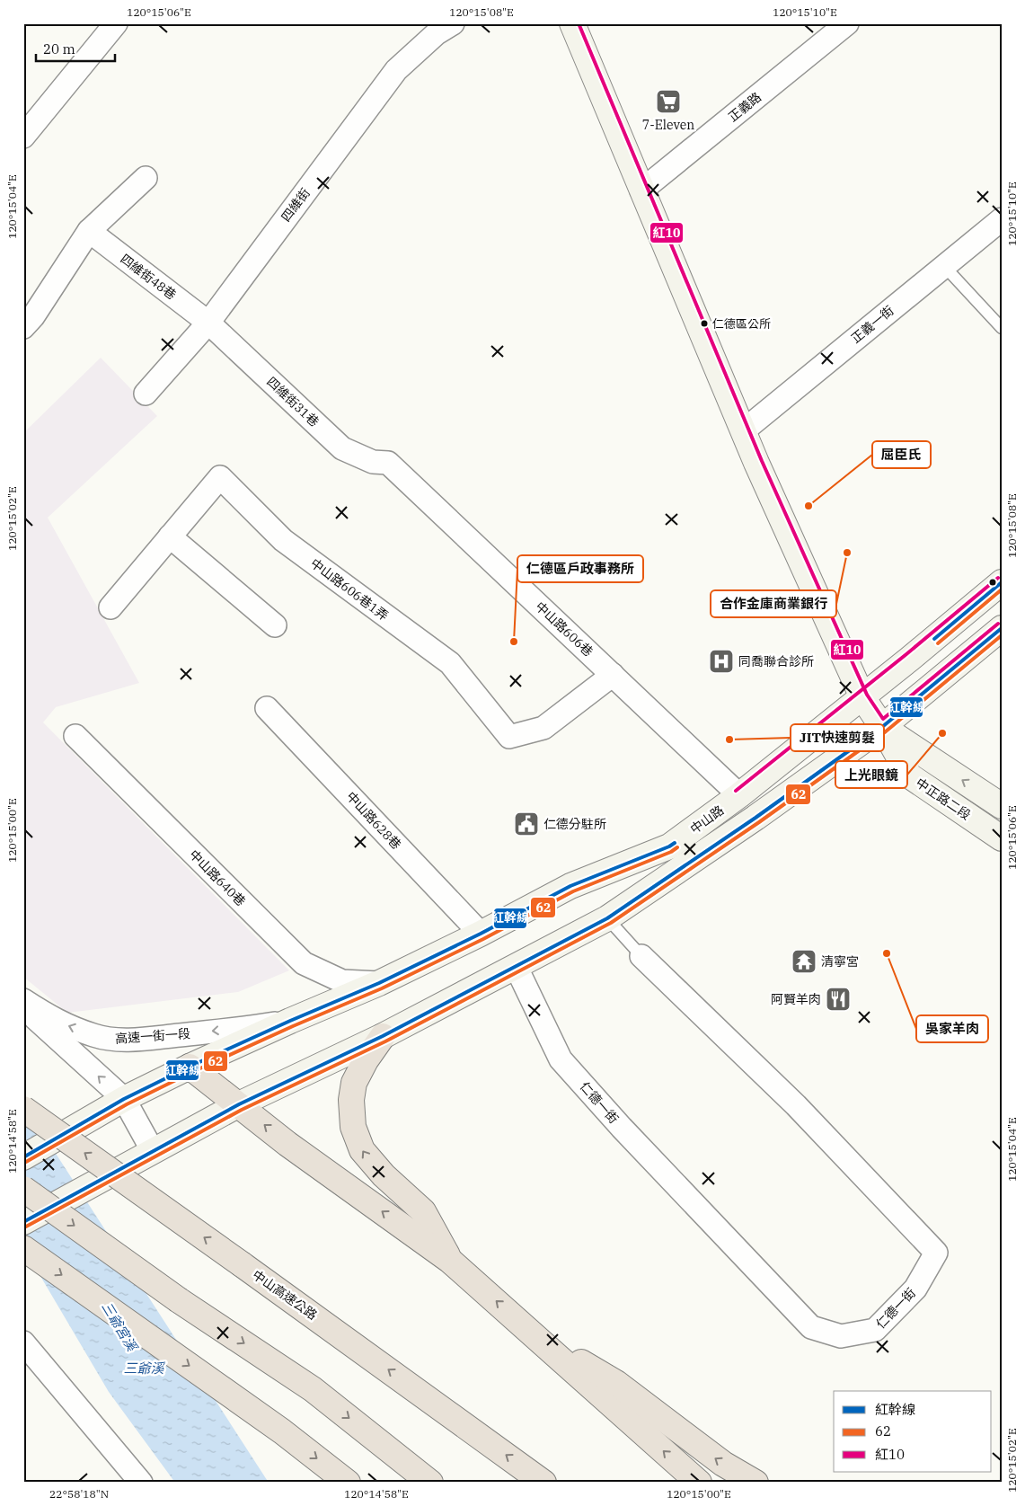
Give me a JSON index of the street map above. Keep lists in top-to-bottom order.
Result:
{
  "streets": {
    "highway": ["中山高速公路"],
    "main road": ["中正路二段", "中山路"],
    "street": [
      "正義路",
      "四維街",
      "四維街48巷",
      "正義一街",
      "四維街31巷",
      "中山路606巷1弄",
      "中山路606巷",
      "中山路628巷",
      "中山路640巷",
      "高速一街一段",
      "仁德一街"
    ]
  },
  "crossings": [
    ["正義路", "中正路二段"],
    ["四維街", "四維街48巷"],
    ["四維街", "四維街31巷"],
    ["四維街48巷", "四維街31巷"],
    ["正義一街", "中正路二段"],
    ["四維街31巷", "中山路606巷"],
    ["中山路606巷1弄", "中山路606巷"],
    ["中山路606巷", "中山路"],
    ["中正路二段", "中山路"],
    ["中山路", "中山路628巷"],
    ["中山路", "中山路640巷"],
    ["中山路", "高速一街一段"],
    ["中山路", "仁德一街"]
  ],
  "one_way": ["高速一街一段"],
  "water": ["三爺宮溪", "三爺溪"],
  "places": {
    "supermarket": ["7-Eleven"],
    "other": [
      "仁德區公所",
      "屈臣氏",
      "合作金庫商業銀行",
      "仁德區戶政事務所",
      "上光眼鏡",
      "JIT快速剪髮",
      "吳家羊肉"
    ],
    "hospital": ["同喬聯合診所"],
    "public building": ["仁德分駐所"],
    "temple": ["清寧宮"],
    "restaurant": ["阿賢羊肉"]
  },
  "lines": ["transit line 紅10", "transit line 紅幹線", "transit line 62"],
  "legend": ["紅幹線", "62", "紅10"],
  "scale_bar": "20 m",
  "coordinates": [
    "120°15'06\"E",
    "120°15'08\"E",
    "120°15'10\"E",
    "120°15'04\"E",
    "120°15'02\"E",
    "120°15'00\"E",
    "120°14'58\"E",
    "22°58'18\"N"
  ]
}
